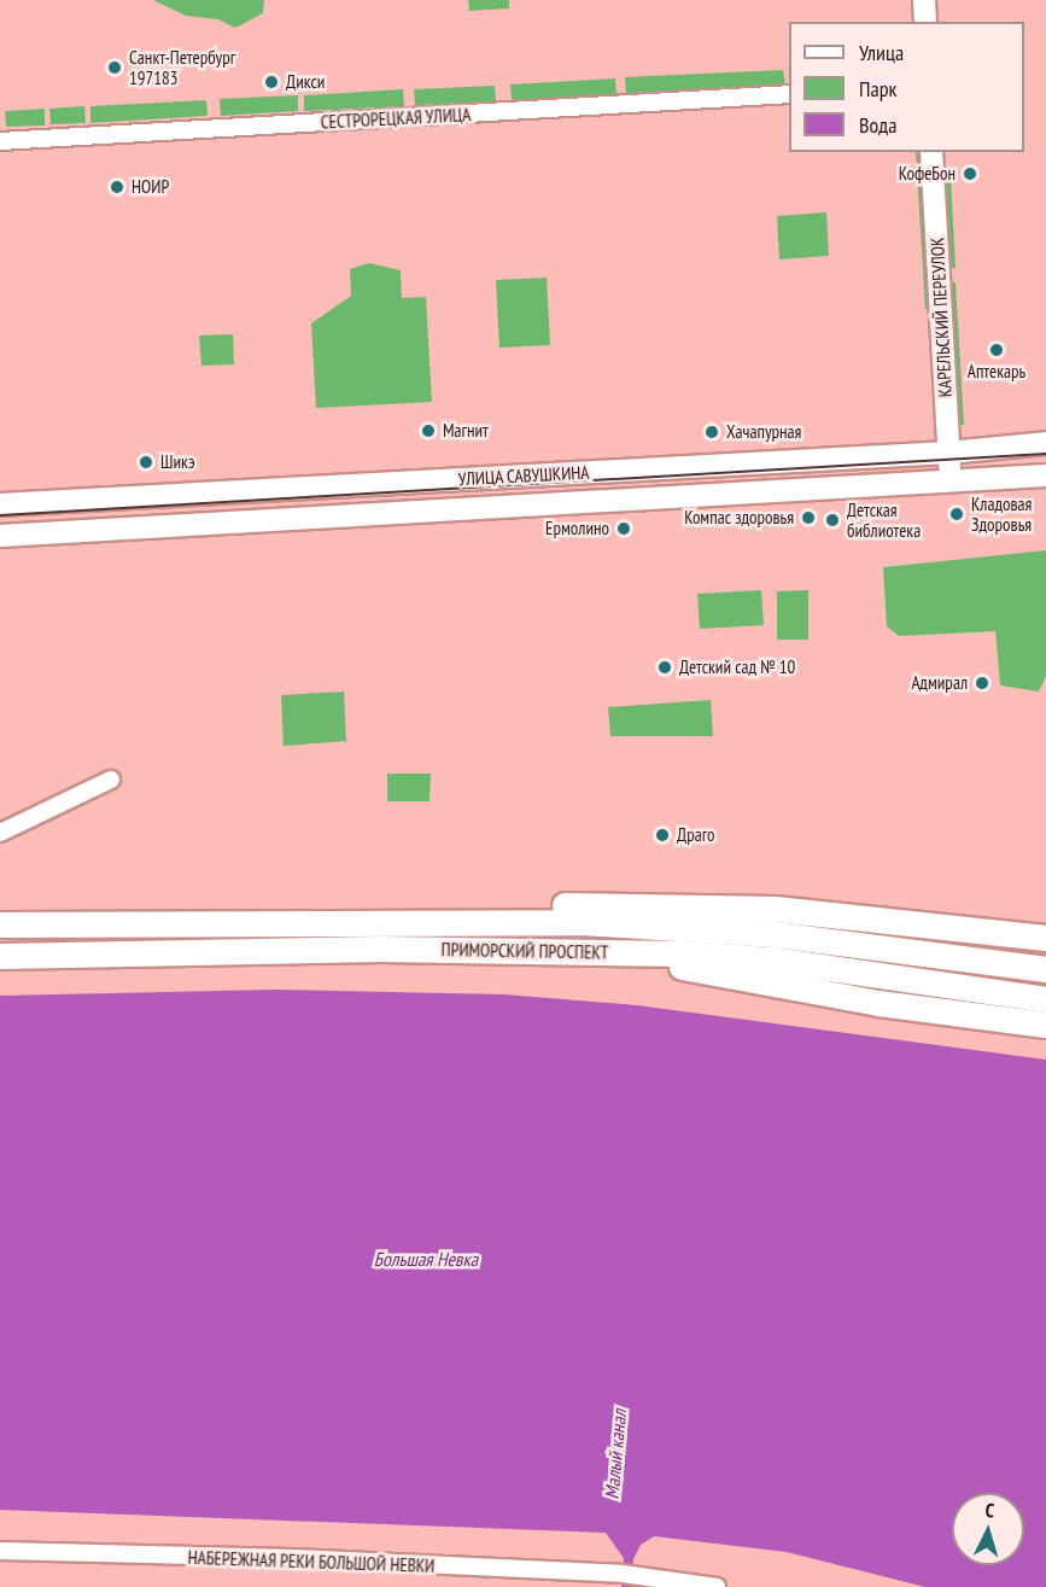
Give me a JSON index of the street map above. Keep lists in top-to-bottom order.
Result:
{
  "streets": {
    "main road": ["КАРЕЛЬСКИЙ ПЕРЕУЛОК", "УЛИЦА САВУШКИНА", "ПРИМОРСКИЙ ПРОСПЕКТ"],
    "street": ["СЕСТРОРЕЦКАЯ УЛИЦА", "НАБЕРЕЖНАЯ РЕКИ БОЛЬШОЙ НЕВКИ"]
  },
  "crossings": [
    ["КАРЕЛЬСКИЙ ПЕРЕУЛОК", "УЛИЦА САВУШКИНА"]
  ],
  "water": ["Большая Невка", "Малый канал"],
  "places": [
    "Санкт-Петербург 197183",
    "Дикси",
    "КофеБон",
    "НОИР",
    "Аптекарь",
    "Магнит",
    "Хачапурная",
    "Шикэ",
    "Кладовая Здоровья",
    "Компас здоровья",
    "Детская библиотека",
    "Ермолино",
    "Детский сад № 10",
    "Адмирал",
    "Драго"
  ],
  "legend": ["Улица", "Парк", "Вода"],
  "north": "top"
}
